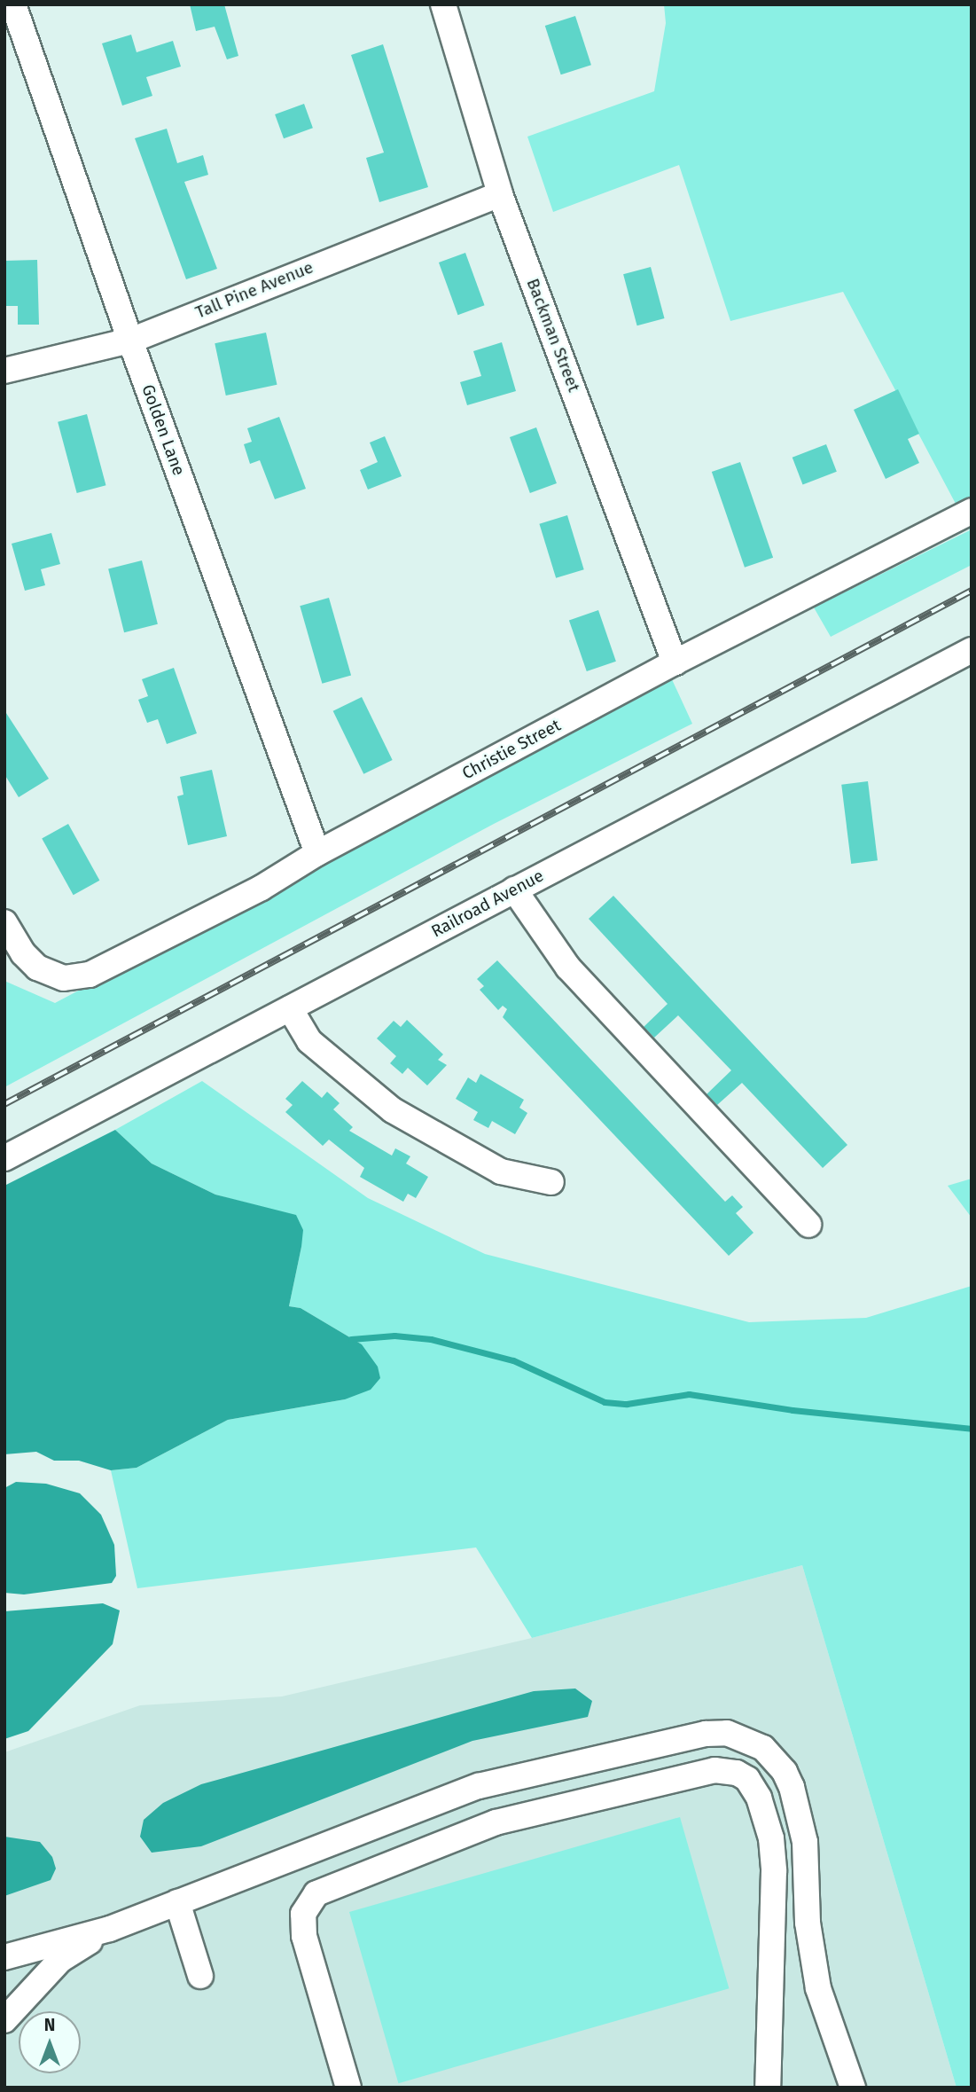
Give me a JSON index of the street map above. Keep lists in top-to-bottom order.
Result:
{
  "streets": {
    "street": [
      "Tall Pine Avenue",
      "Backman Street",
      "Golden Lane",
      "Christie Street",
      "Railroad Avenue"
    ]
  },
  "crossings": [
    ["Tall Pine Avenue", "Backman Street"],
    ["Tall Pine Avenue", "Golden Lane"],
    ["Backman Street", "Christie Street"],
    ["Golden Lane", "Christie Street"]
  ],
  "north": "top"
}
